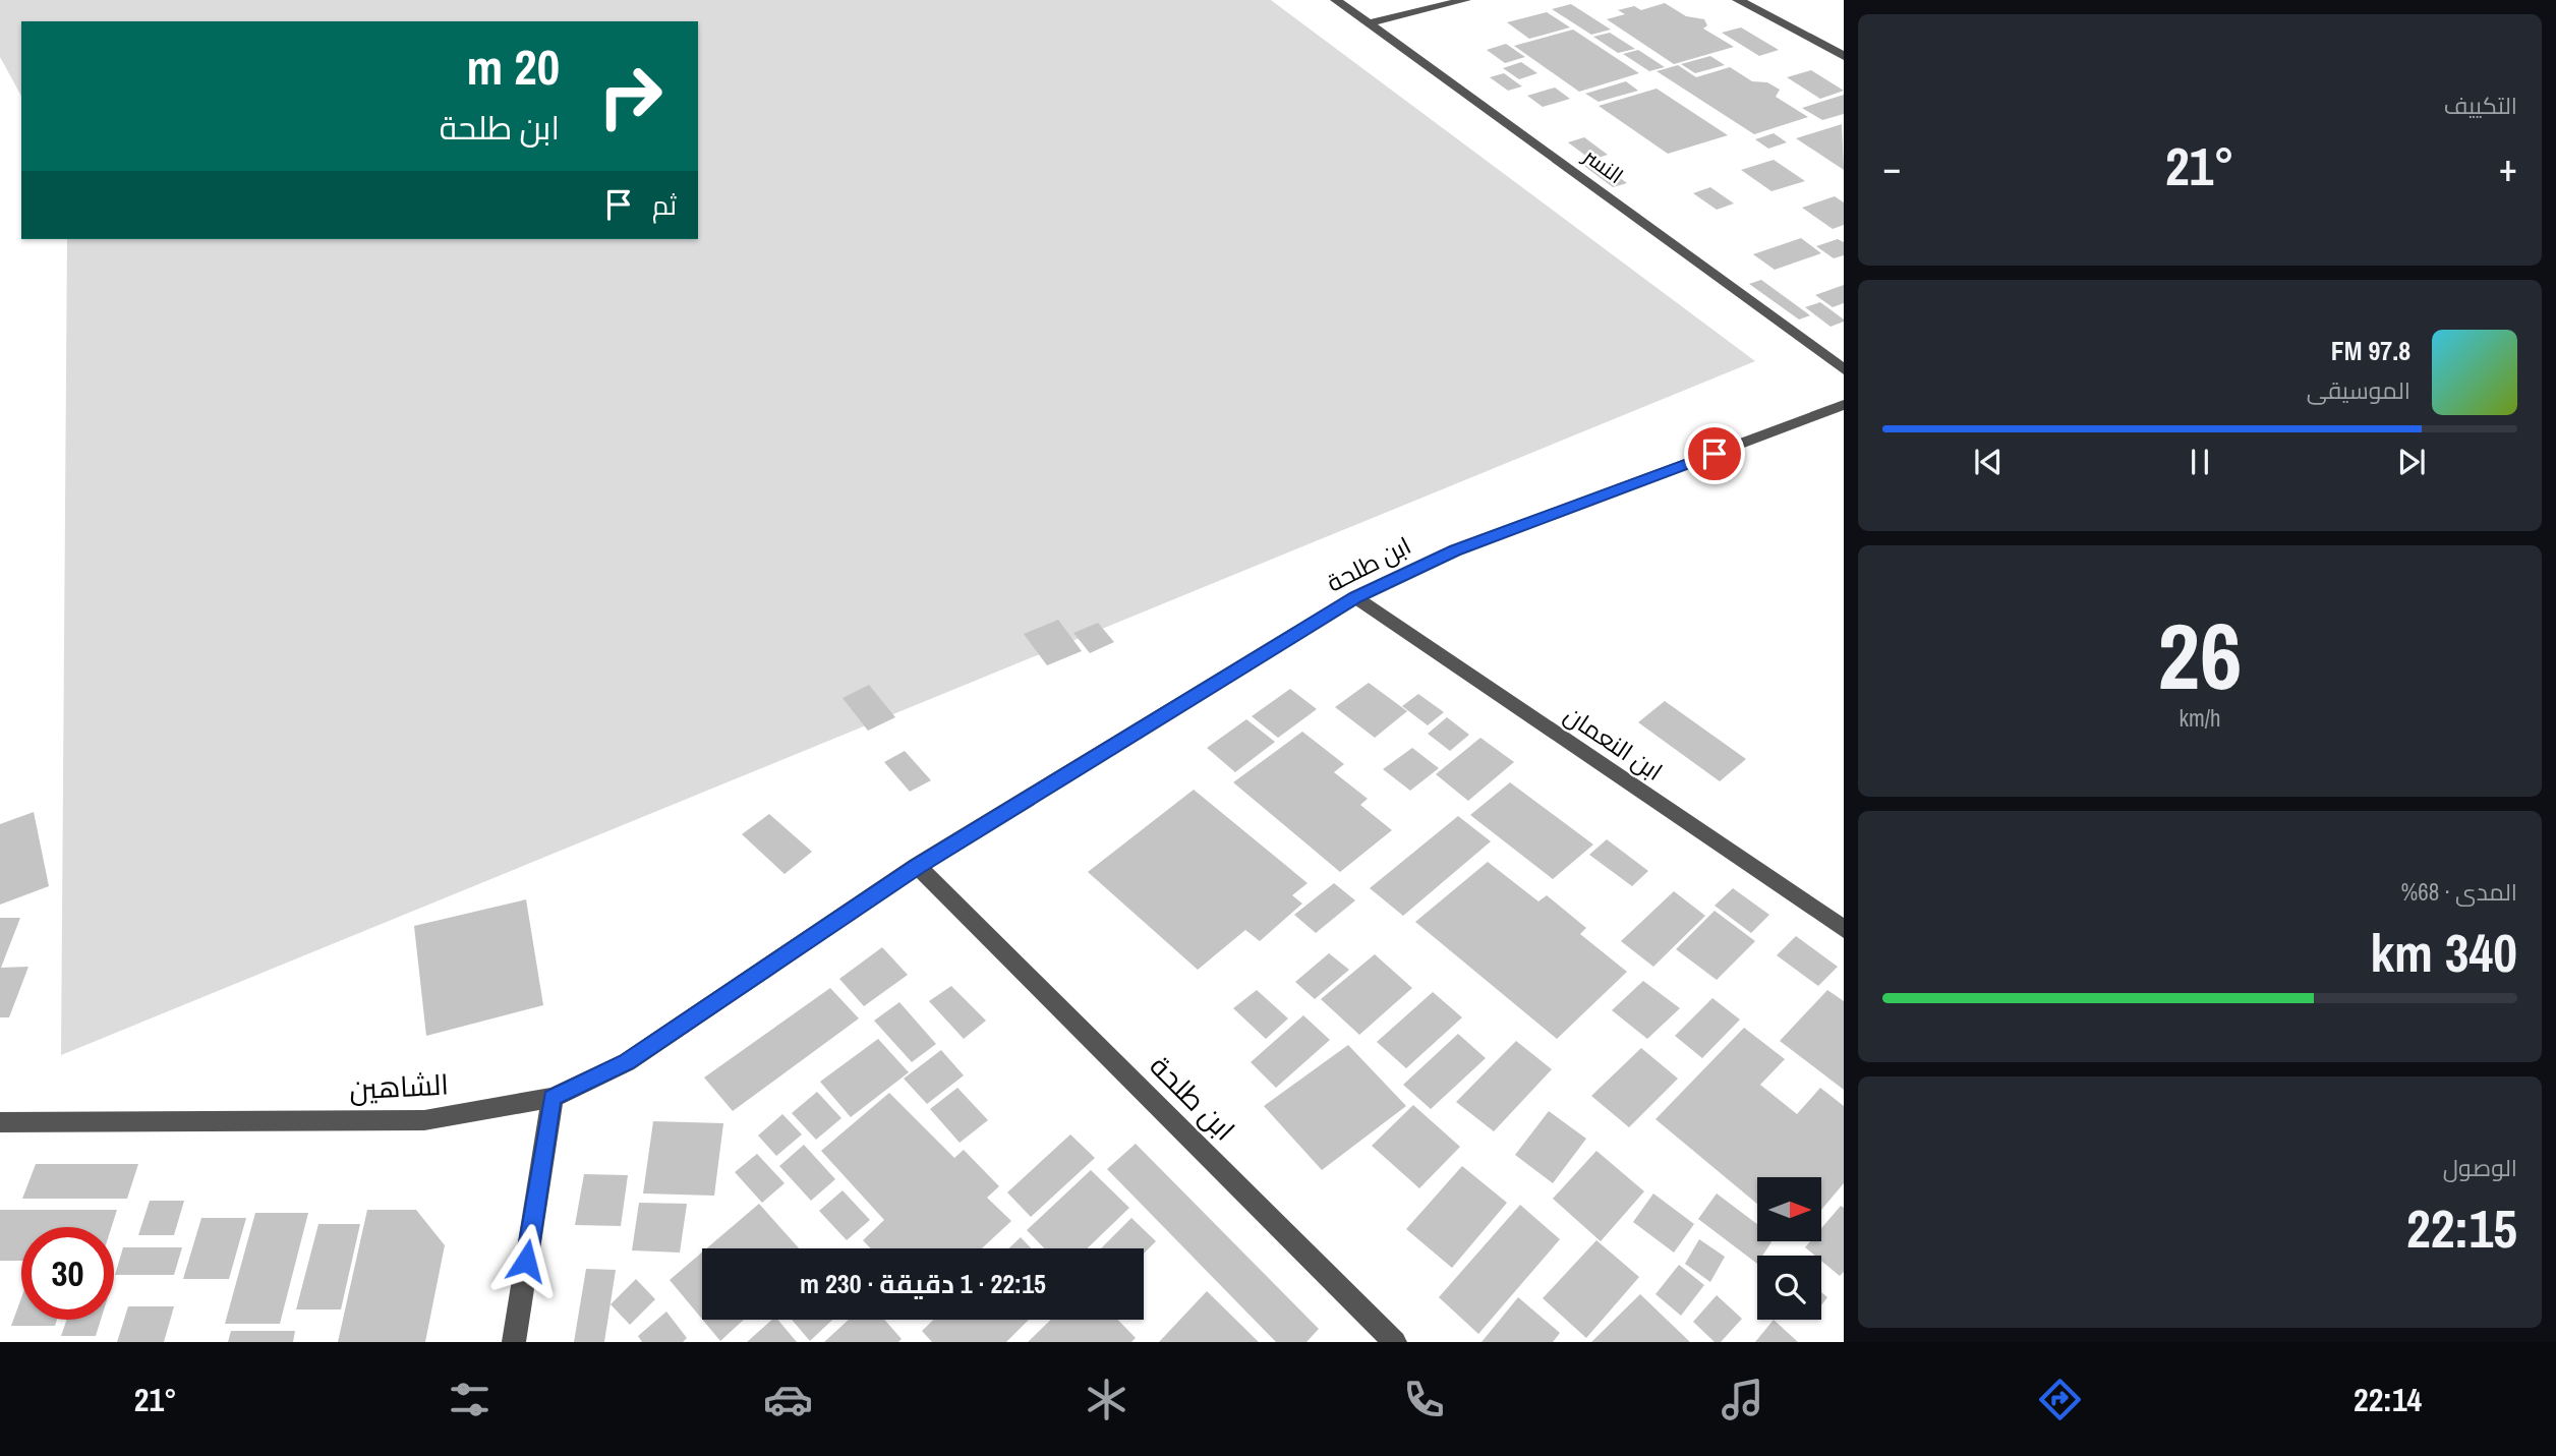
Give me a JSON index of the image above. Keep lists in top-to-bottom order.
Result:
{
  "streets": {
    "street": [
      "النسر",
      "ابن طلحة",
      "ابن النعمان",
      "الشاهين"
    ]
  },
  "crossings": [
    ["ابن طلحة", "ابن النعمان"],
    ["ابن طلحة", "الشاهين"]
  ],
  "north": "right",
  "page": {
    "tile": [
      "التكييف",
      ["26", "km/h"],
      ["المدى · 68%", "340 km"],
      ["الوصول", "22:15"]
    ],
    "turn": ["20 m", "ابن طلحة"],
    "heat": ["−", "21°", "+"],
    "then": "ثم",
    "song": ["97.8 FM", "الموسيقى"],
    "limit": "30",
    "trip": "22:15 · 1 دقيقة · 230 m",
    "tabs": ["22:14", "21°"]
  }
}
